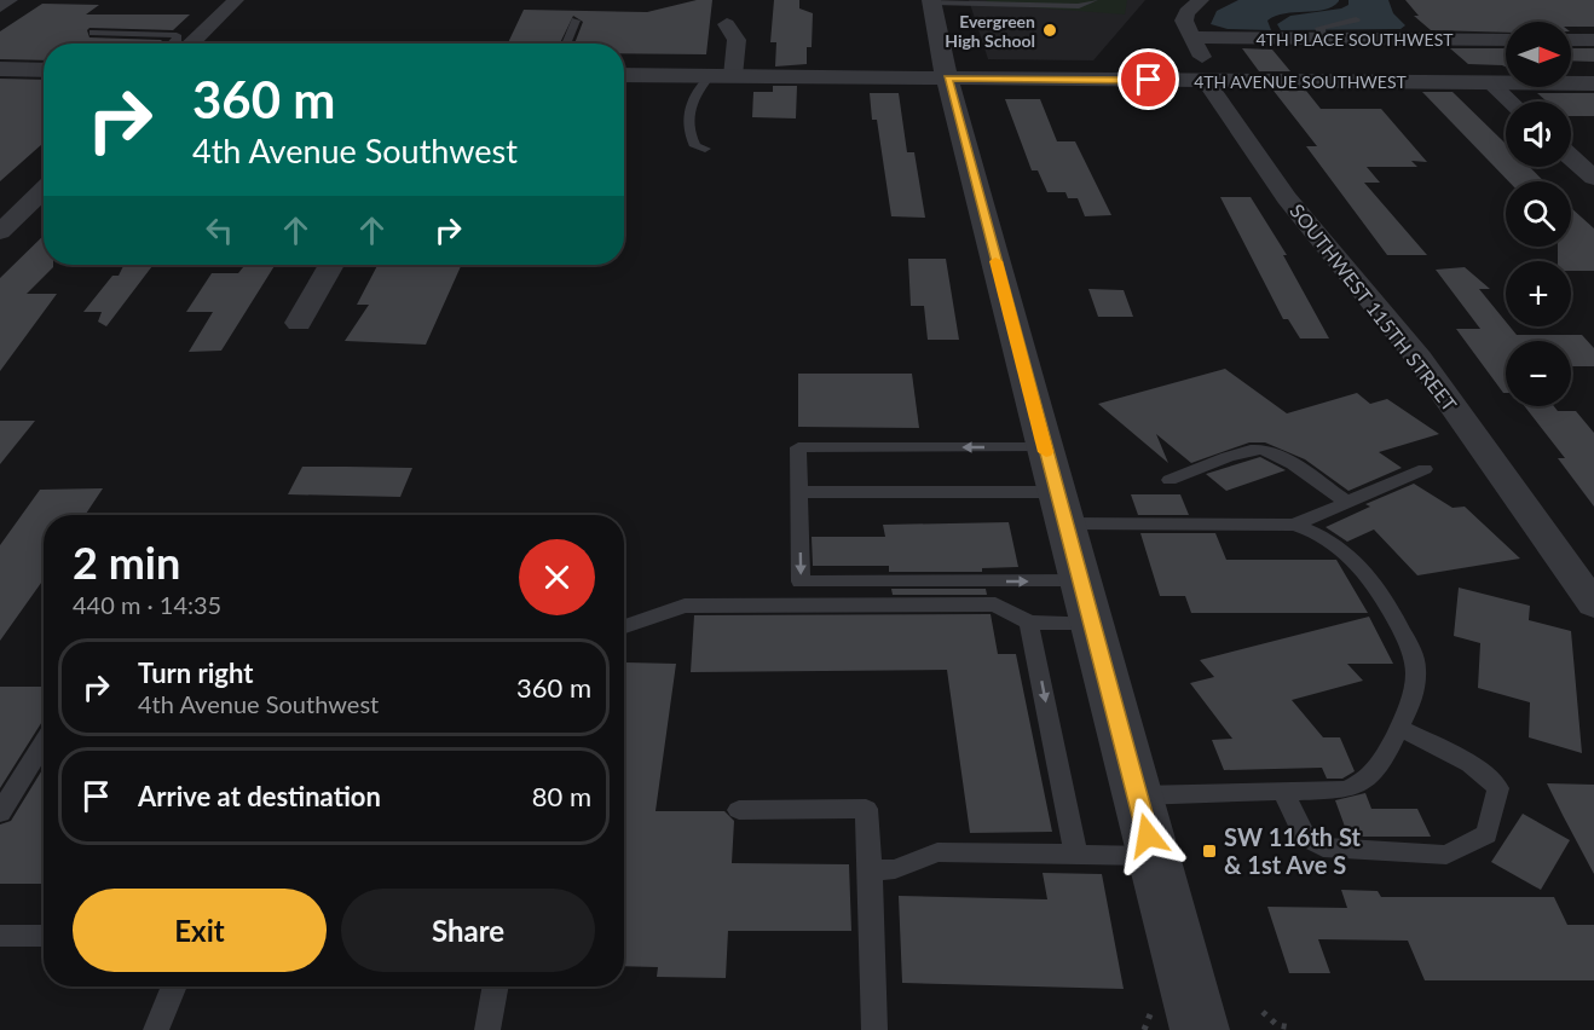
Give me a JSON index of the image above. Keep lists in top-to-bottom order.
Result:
{
  "streets": {
    "street": ["4TH PLACE SOUTHWEST", "4TH AVENUE SOUTHWEST", "SOUTHWEST 115TH STREET"]
  },
  "crossings": [
    ["4TH PLACE SOUTHWEST", "SOUTHWEST 115TH STREET"],
    ["4TH AVENUE SOUTHWEST", "SOUTHWEST 115TH STREET"]
  ],
  "places": {
    "other": ["Evergreen High School"],
    "transit": ["SW 116th St & 1st Ave S"]
  },
  "north": "right",
  "page": {
    "map_buttons": ["+", "−"],
    "turn": ["360 m", "4th Avenue Southwest"],
    "heading": ["2 min", "440 m · 14:35"],
    "list": [
      {
        "name": "Turn right",
        "note": "4th Avenue Southwest",
        "value": "360 m"
      },
      {
        "name": "Arrive at destination",
        "value": "80 m"
      }
    ],
    "buttons": ["Exit", "Share"]
  }
}
